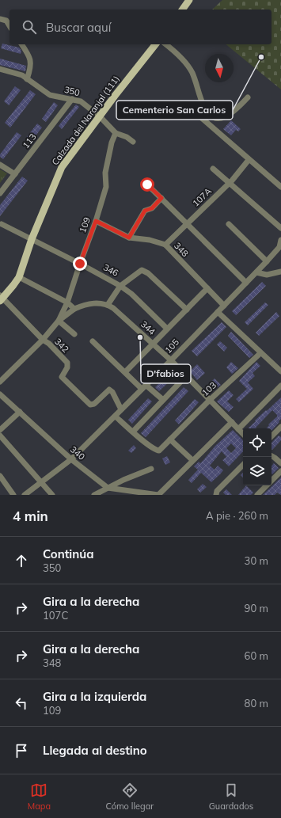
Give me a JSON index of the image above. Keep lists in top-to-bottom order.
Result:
{
  "streets": {
    "main road": ["Calzada del Naranjal (111)"],
    "street": [
      "350",
      "113",
      "107A",
      "109",
      "348",
      "346",
      "344",
      "342",
      "105",
      "103",
      "340"
    ]
  },
  "crossings": [
    ["350", "Calzada del Naranjal (111)"],
    ["350", "113"],
    ["350", "109"],
    ["Calzada del Naranjal (111)", "346"],
    ["Calzada del Naranjal (111)", "342"],
    ["107A", "348"],
    ["109", "348"],
    ["109", "346"],
    ["109", "342"],
    ["348", "105"],
    ["344", "105"],
    ["344", "103"],
    ["342", "105"],
    ["105", "340"]
  ],
  "places": ["Cementerio San Carlos", "D'fabios"],
  "north": "bottom",
  "page": {
    "search": "Buscar aquí",
    "heading": ["4 min", "A pie · 260 m"],
    "list": [
      ["Continúa", "350", "30 m"],
      ["Gira a la derecha", "107C", "90 m"],
      ["Gira a la derecha", "348", "60 m"],
      ["Gira a la izquierda", "109", "80 m"],
      "Llegada al destino"
    ],
    "nav": ["Mapa", "Cómo llegar", "Guardados"]
  }
}
